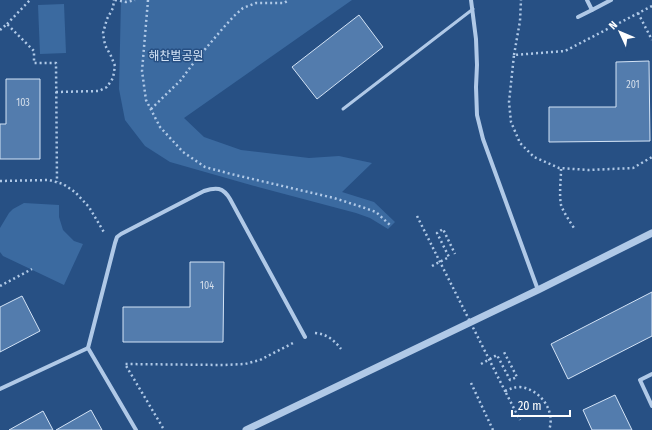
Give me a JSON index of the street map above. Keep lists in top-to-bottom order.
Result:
{
  "parks": ["해찬벌공원"],
  "house_numbers": ["201", "103", "104"],
  "scale_bar": "20 m",
  "north": "top left"
}
